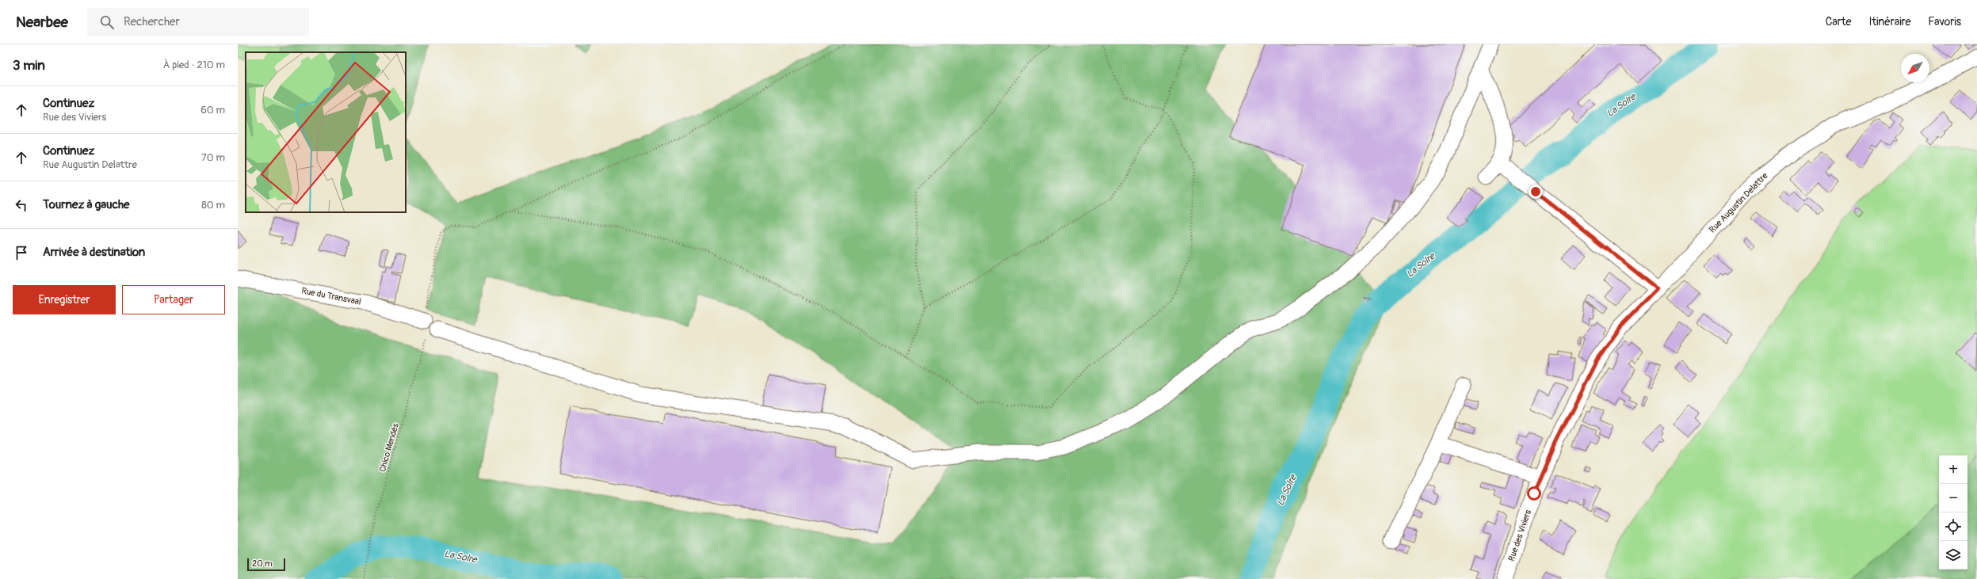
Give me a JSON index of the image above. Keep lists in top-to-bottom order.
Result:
{
  "streets": {
    "street": ["Rue Augustin Delattre", "Rue du Transvaal", "Rue des Viviers"],
    "path": ["Chico Mendès"]
  },
  "crossings": [
    ["Rue Augustin Delattre", "Rue des Viviers"],
    ["Rue du Transvaal", "Chico Mendès"]
  ],
  "water": ["La Solre"],
  "scale_bar": "20 m",
  "north": "bottom left",
  "page": {
    "header": "Nearbee",
    "search": "Rechercher",
    "nav": ["Carte", "Itinéraire", "Favoris"],
    "heading": ["3 min", "À pied · 210 m"],
    "list": [
      ["Continuez", "Rue des Viviers", "60 m"],
      ["Continuez", "Rue Augustin Delattre", "70 m"],
      ["Tournez à gauche", "80 m"],
      "Arrivée à destination"
    ],
    "buttons": ["Enregistrer", "Partager"],
    "map_buttons": ["+", "−"],
    "scale": "20 m"
  }
}
